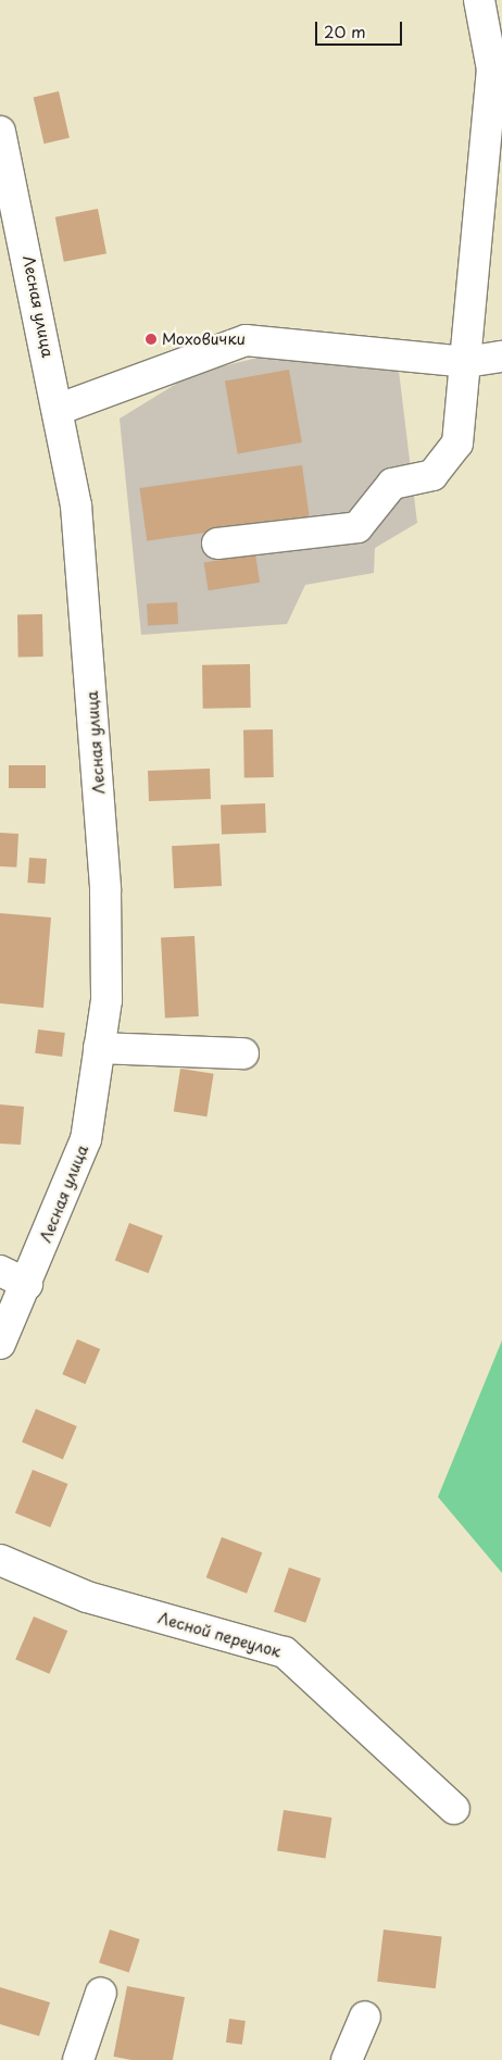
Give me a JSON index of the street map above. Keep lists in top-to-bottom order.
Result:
{
  "streets": {
    "street": ["Лесная улица", "Лесной переулок"]
  },
  "places": ["Моховички"],
  "scale_bar": "20 m"
}
